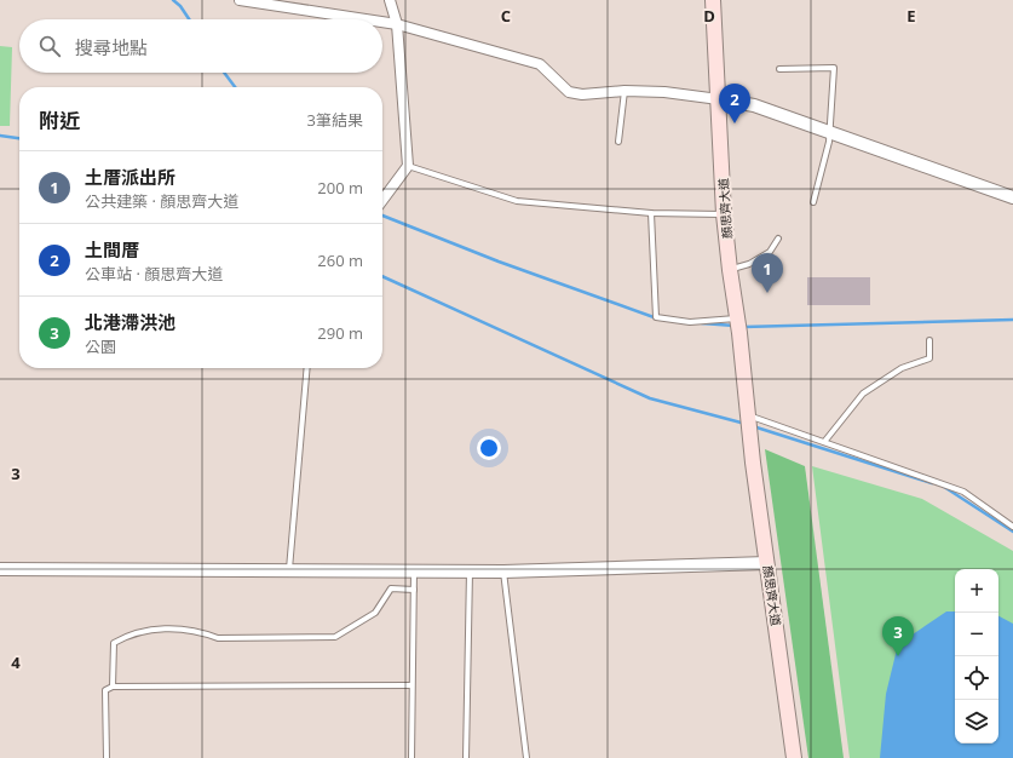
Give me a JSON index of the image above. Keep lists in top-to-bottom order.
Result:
{
  "streets": {
    "main road": ["顏思齊大道"]
  },
  "page": {
    "search": "搜尋地點",
    "pins": ["2", "1", "3"],
    "heading": ["附近", "3筆結果"],
    "list": [
      {
        "mark": "1",
        "name": "土厝派出所",
        "note": "公共建築 · 顏思齊大道",
        "value": "200 m"
      },
      {
        "mark": "2",
        "name": "土間厝",
        "note": "公車站 · 顏思齊大道",
        "value": "260 m"
      },
      {
        "mark": "3",
        "name": "北港滯洪池",
        "note": "公園",
        "value": "290 m"
      }
    ],
    "map_buttons": ["+", "−"]
  },
  "grid": {
    "columns": ["C", "D", "E"],
    "rows": ["3", "4"]
  }
}
